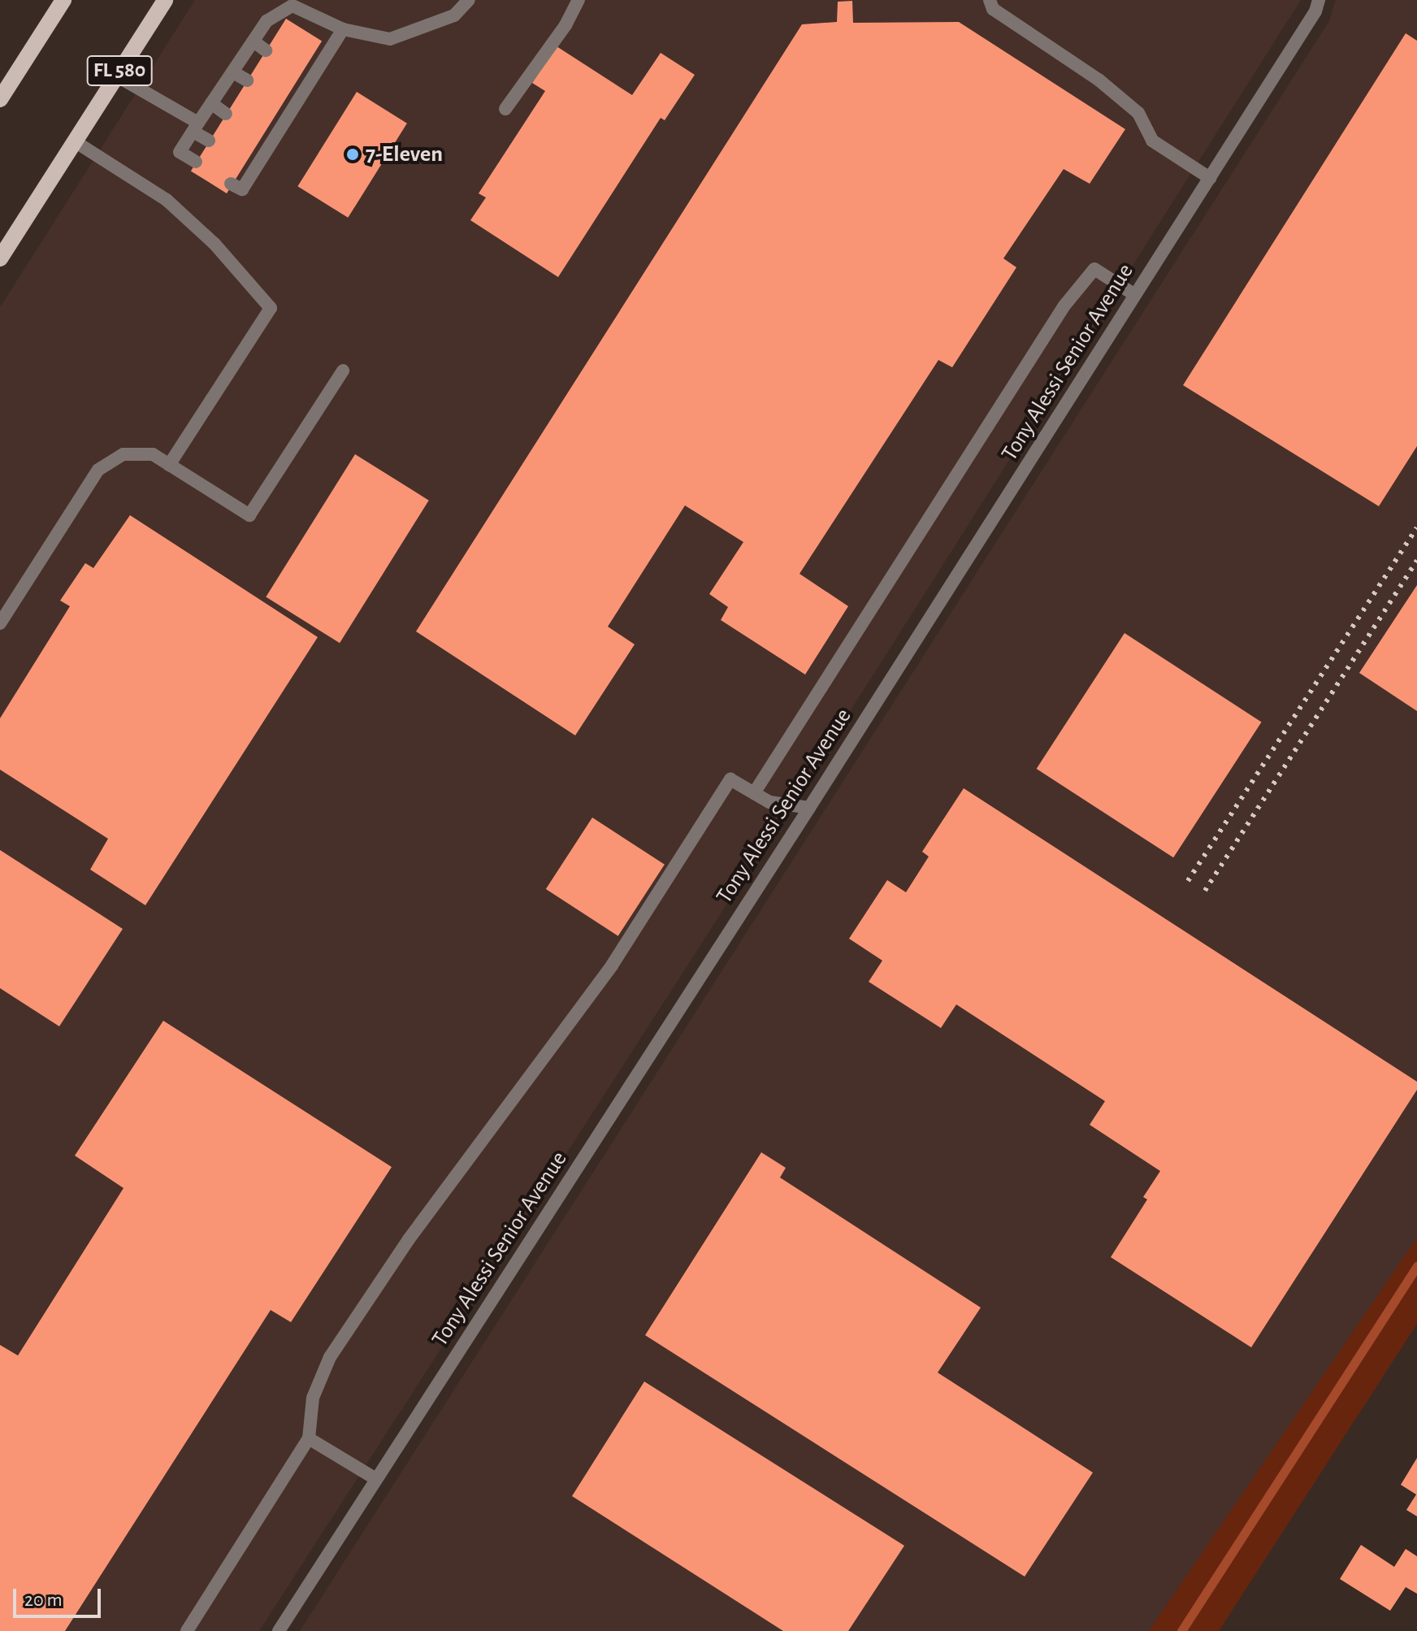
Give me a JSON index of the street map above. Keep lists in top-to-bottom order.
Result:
{
  "streets": {
    "main road": ["FL 580"],
    "street": ["Tony Alessi Senior Avenue"]
  },
  "places": ["7-Eleven"],
  "scale_bar": "20 m"
}
